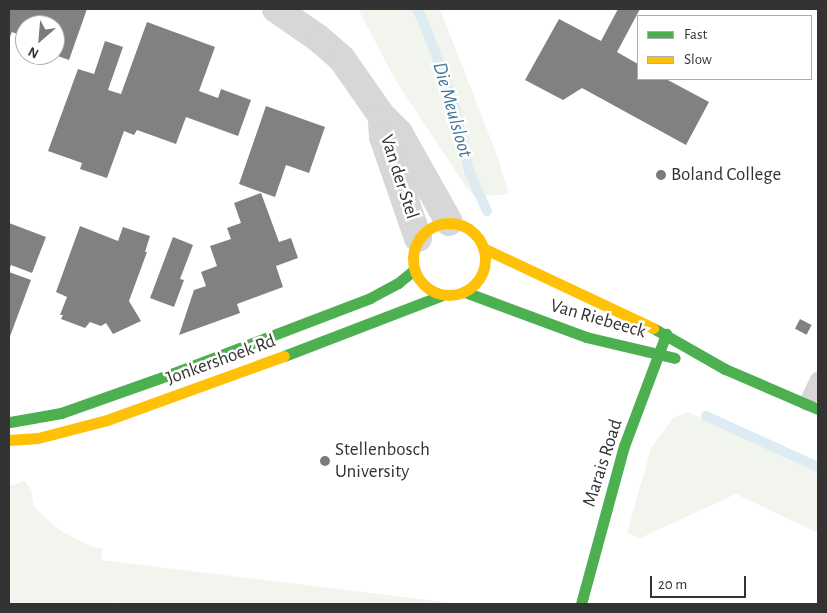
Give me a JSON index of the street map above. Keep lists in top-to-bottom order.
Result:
{
  "streets": {
    "street": [
      "Van der Stel",
      "Van Riebeeck",
      "Jonkershoek Rd",
      "Marais Road"
    ]
  },
  "crossings": [
    ["Van der Stel", "Van Riebeeck"],
    ["Van der Stel", "Jonkershoek Rd"],
    ["Van Riebeeck", "Jonkershoek Rd"],
    ["Van Riebeeck", "Marais Road"]
  ],
  "water": ["Die Meulsloot"],
  "places": ["Boland College", "Stellenbosch University"],
  "legend": ["Fast", "Slow"],
  "scale_bar": "20 m",
  "north": "bottom left"
}
